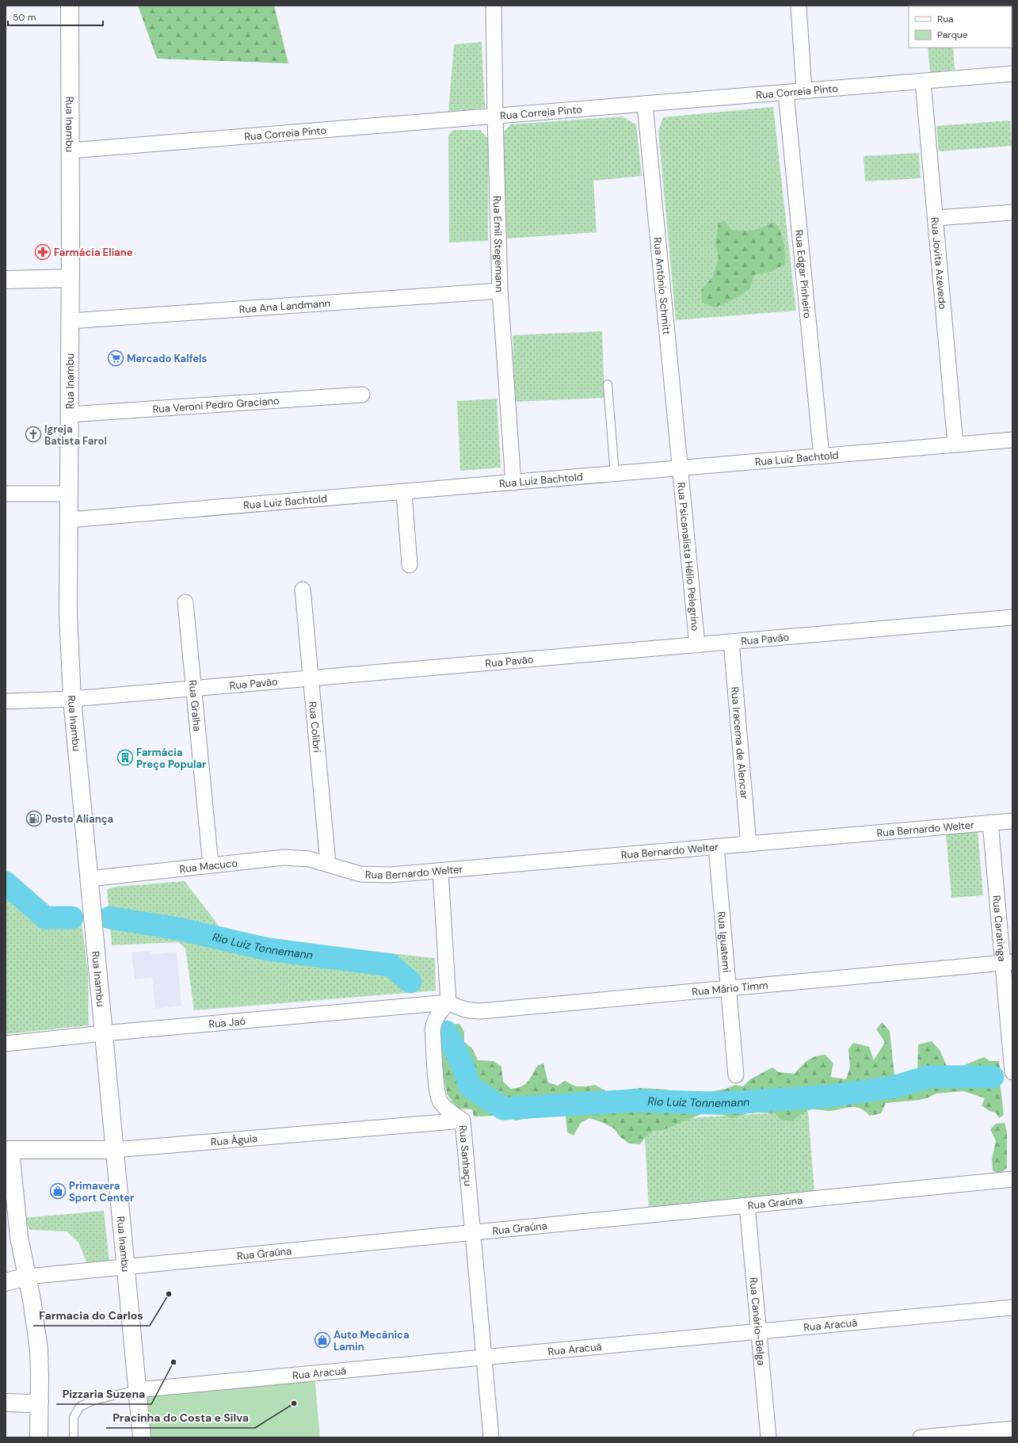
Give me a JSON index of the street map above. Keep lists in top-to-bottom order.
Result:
{
  "streets": {
    "main road": ["Rua Inambu", "Rua Águia"],
    "street": [
      "Rua Correia Pinto",
      "Rua Emil Stegemann",
      "Rua Jovita Azevedo",
      "Rua Edgar Pinheiro",
      "Rua Antônio Schmitt",
      "Rua Ana Landmann",
      "Rua Veroni Pedro Graciano",
      "Rua Luiz Bachtold",
      "Rua Psicanalista Hélio Pelegrino",
      "Rua Pavão",
      "Rua Gralha",
      "Rua Colibri",
      "Rua Iracema de Alencar",
      "Rua Bernardo Welter",
      "Rua Macuco",
      "Rua Caratinga",
      "Rua Iguatemi",
      "Rua Mário Timm",
      "Rua Jaó",
      "Rua Sanhaçu",
      "Rua Graúna",
      "Rua Canário-Belga",
      "Rua Aracuã"
    ]
  },
  "crossings": [
    ["Rua Correia Pinto", "Rua Inambu"],
    ["Rua Correia Pinto", "Rua Emil Stegemann"],
    ["Rua Correia Pinto", "Rua Jovita Azevedo"],
    ["Rua Correia Pinto", "Rua Edgar Pinheiro"],
    ["Rua Correia Pinto", "Rua Antônio Schmitt"],
    ["Rua Inambu", "Rua Ana Landmann"],
    ["Rua Inambu", "Rua Veroni Pedro Graciano"],
    ["Rua Inambu", "Rua Luiz Bachtold"],
    ["Rua Inambu", "Rua Pavão"],
    ["Rua Inambu", "Rua Macuco"],
    ["Rua Inambu", "Rua Jaó"],
    ["Rua Inambu", "Rua Águia"],
    ["Rua Inambu", "Rua Graúna"],
    ["Rua Inambu", "Rua Aracuã"],
    ["Rua Emil Stegemann", "Rua Ana Landmann"],
    ["Rua Emil Stegemann", "Rua Luiz Bachtold"],
    ["Rua Jovita Azevedo", "Rua Luiz Bachtold"],
    ["Rua Edgar Pinheiro", "Rua Luiz Bachtold"],
    ["Rua Antônio Schmitt", "Rua Luiz Bachtold"],
    ["Rua Antônio Schmitt", "Rua Psicanalista Hélio Pelegrino"],
    ["Rua Luiz Bachtold", "Rua Psicanalista Hélio Pelegrino"],
    ["Rua Psicanalista Hélio Pelegrino", "Rua Pavão"],
    ["Rua Pavão", "Rua Gralha"],
    ["Rua Pavão", "Rua Colibri"],
    ["Rua Pavão", "Rua Iracema de Alencar"],
    ["Rua Gralha", "Rua Macuco"],
    ["Rua Colibri", "Rua Bernardo Welter"],
    ["Rua Colibri", "Rua Macuco"],
    ["Rua Iracema de Alencar", "Rua Bernardo Welter"],
    ["Rua Bernardo Welter", "Rua Macuco"],
    ["Rua Bernardo Welter", "Rua Caratinga"],
    ["Rua Bernardo Welter", "Rua Iguatemi"],
    ["Rua Caratinga", "Rua Mário Timm"],
    ["Rua Iguatemi", "Rua Mário Timm"],
    ["Rua Mário Timm", "Rua Jaó"],
    ["Rua Mário Timm", "Rua Sanhaçu"],
    ["Rua Jaó", "Rua Sanhaçu"],
    ["Rua Águia", "Rua Sanhaçu"],
    ["Rua Sanhaçu", "Rua Graúna"],
    ["Rua Sanhaçu", "Rua Aracuã"],
    ["Rua Graúna", "Rua Canário-Belga"],
    ["Rua Canário-Belga", "Rua Aracuã"]
  ],
  "water": ["Rio Luiz Tonnemann"],
  "places": {
    "pharmacy": ["Farmácia Eliane"],
    "supermarket": ["Mercado Kalfels"],
    "church": ["Igreja Batista Farol"],
    "building": ["Farmácia Preço Popular"],
    "fuel station": ["Posto Aliança"],
    "shop": ["Primavera Sport Center", "Auto Mecânica Lamin"],
    "other": ["Farmacia do Carlos", "Pizzaria Suzena", "Pracinha do Costa e Silva"]
  },
  "legend": ["Rua", "Parque"],
  "scale_bar": "50 m"
}
